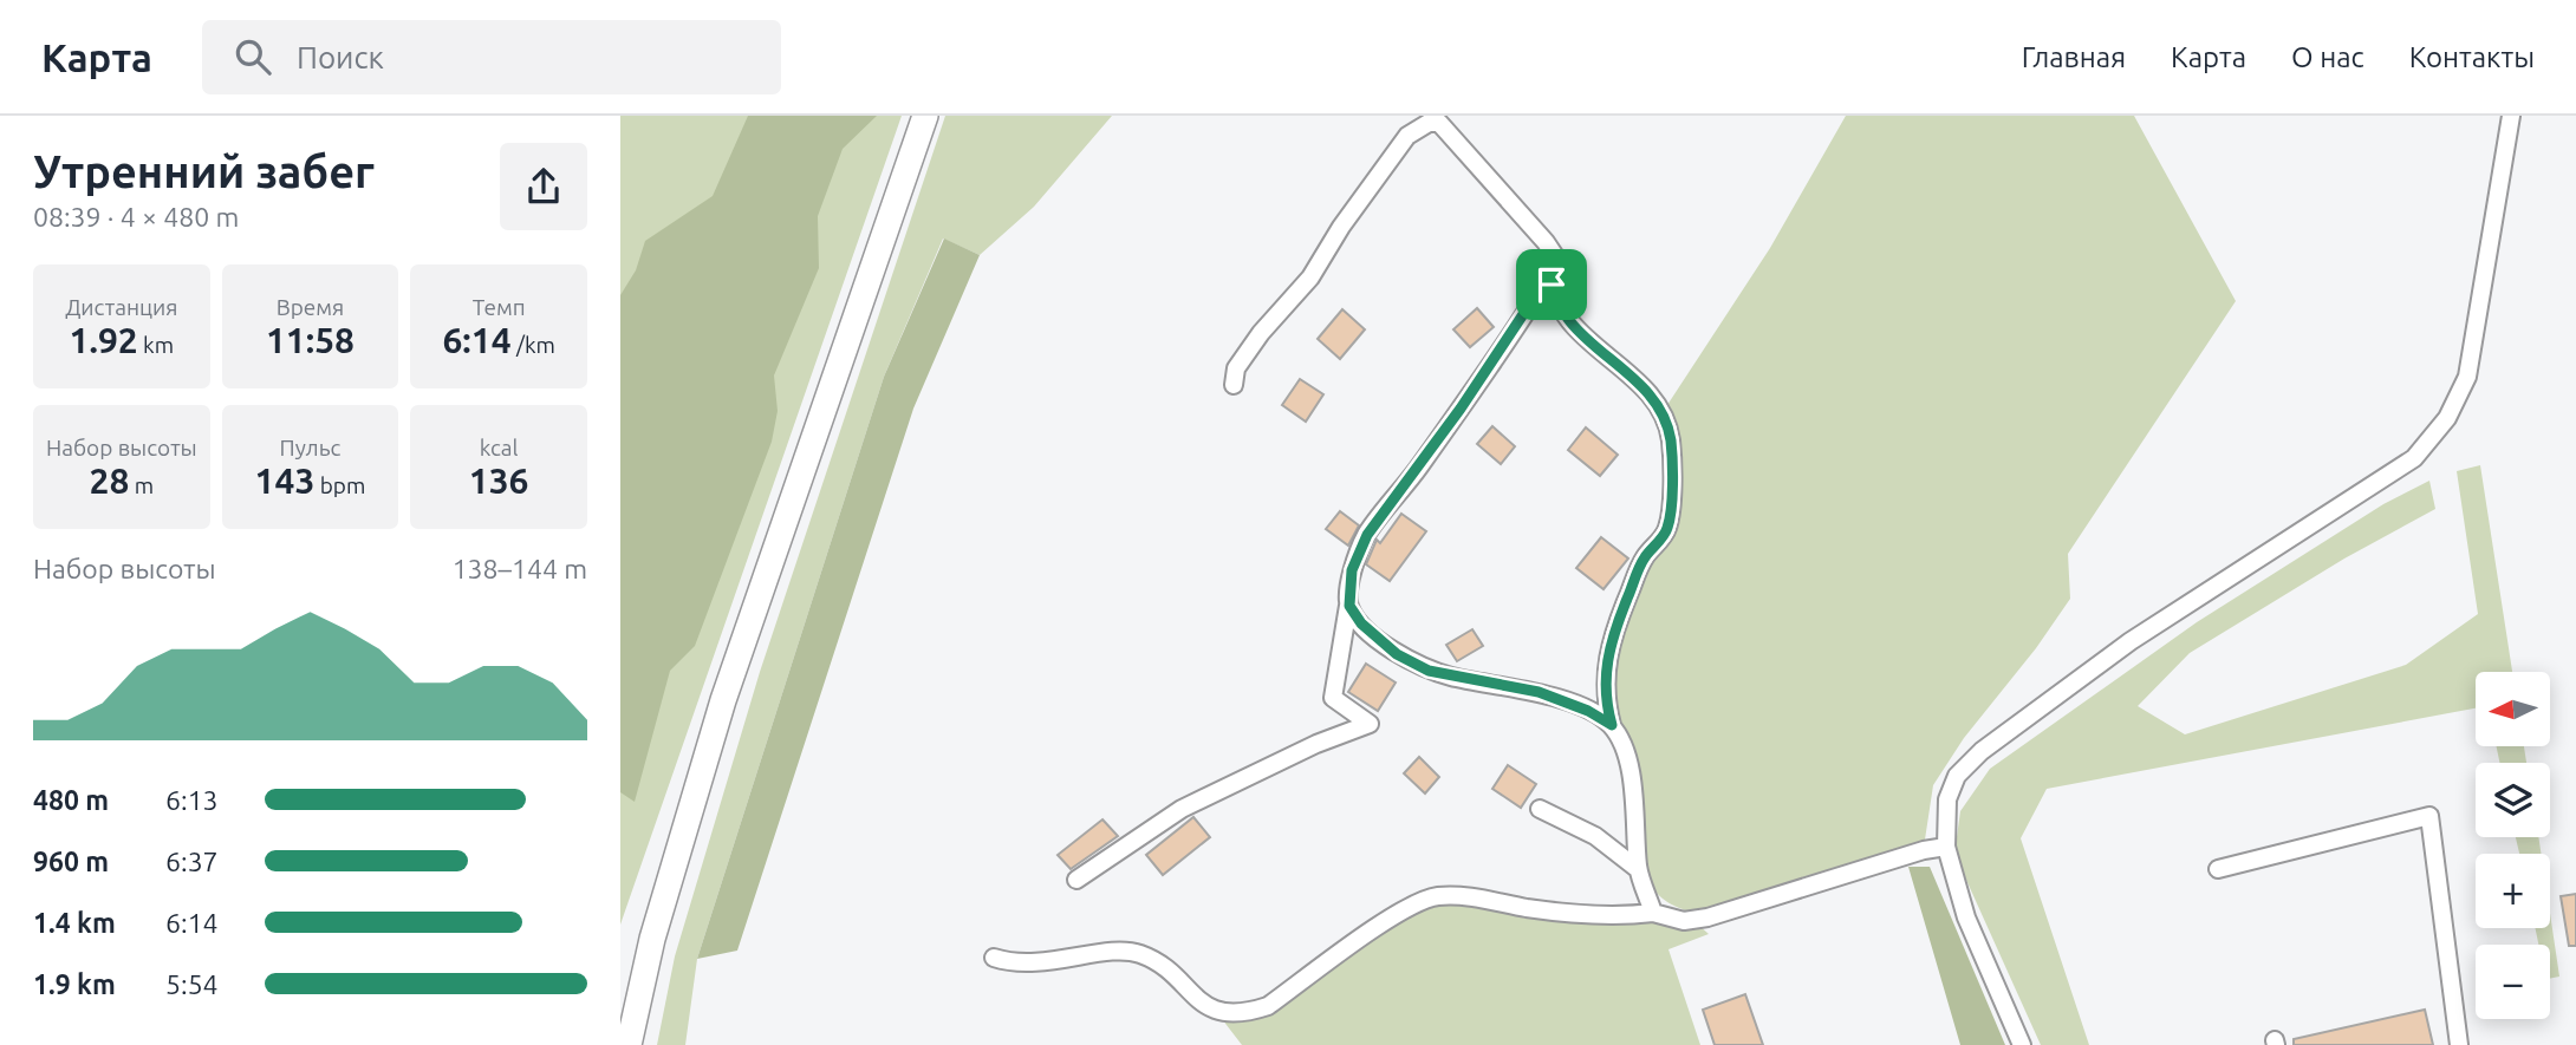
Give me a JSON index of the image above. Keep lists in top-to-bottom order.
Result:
{
  "north": "left",
  "page": {
    "header": "Карта",
    "search": "Поиск",
    "nav": [
      "Главная",
      "Карта",
      "О нас",
      "Контакты"
    ],
    "heading": ["Утренний забег", "08:39 · 4 × 480 m"],
    "stats": [
      ["Дистанция", "1.92 km"],
      ["Время", "11:58"],
      ["Темп", "6:14 /km"],
      ["Набор высоты", "28 m"],
      ["Пульс", "143 bpm"],
      ["kcal", "136"]
    ],
    "chart": ["Набор высоты", "138–144 m"],
    "map_buttons": ["+", "−"],
    "list": [
      {
        "name": "480 m",
        "note": "6:13"
      },
      {
        "name": "960 m",
        "note": "6:37"
      },
      {
        "name": "1.4 km",
        "note": "6:14"
      },
      {
        "name": "1.9 km",
        "note": "5:54"
      }
    ]
  }
}
